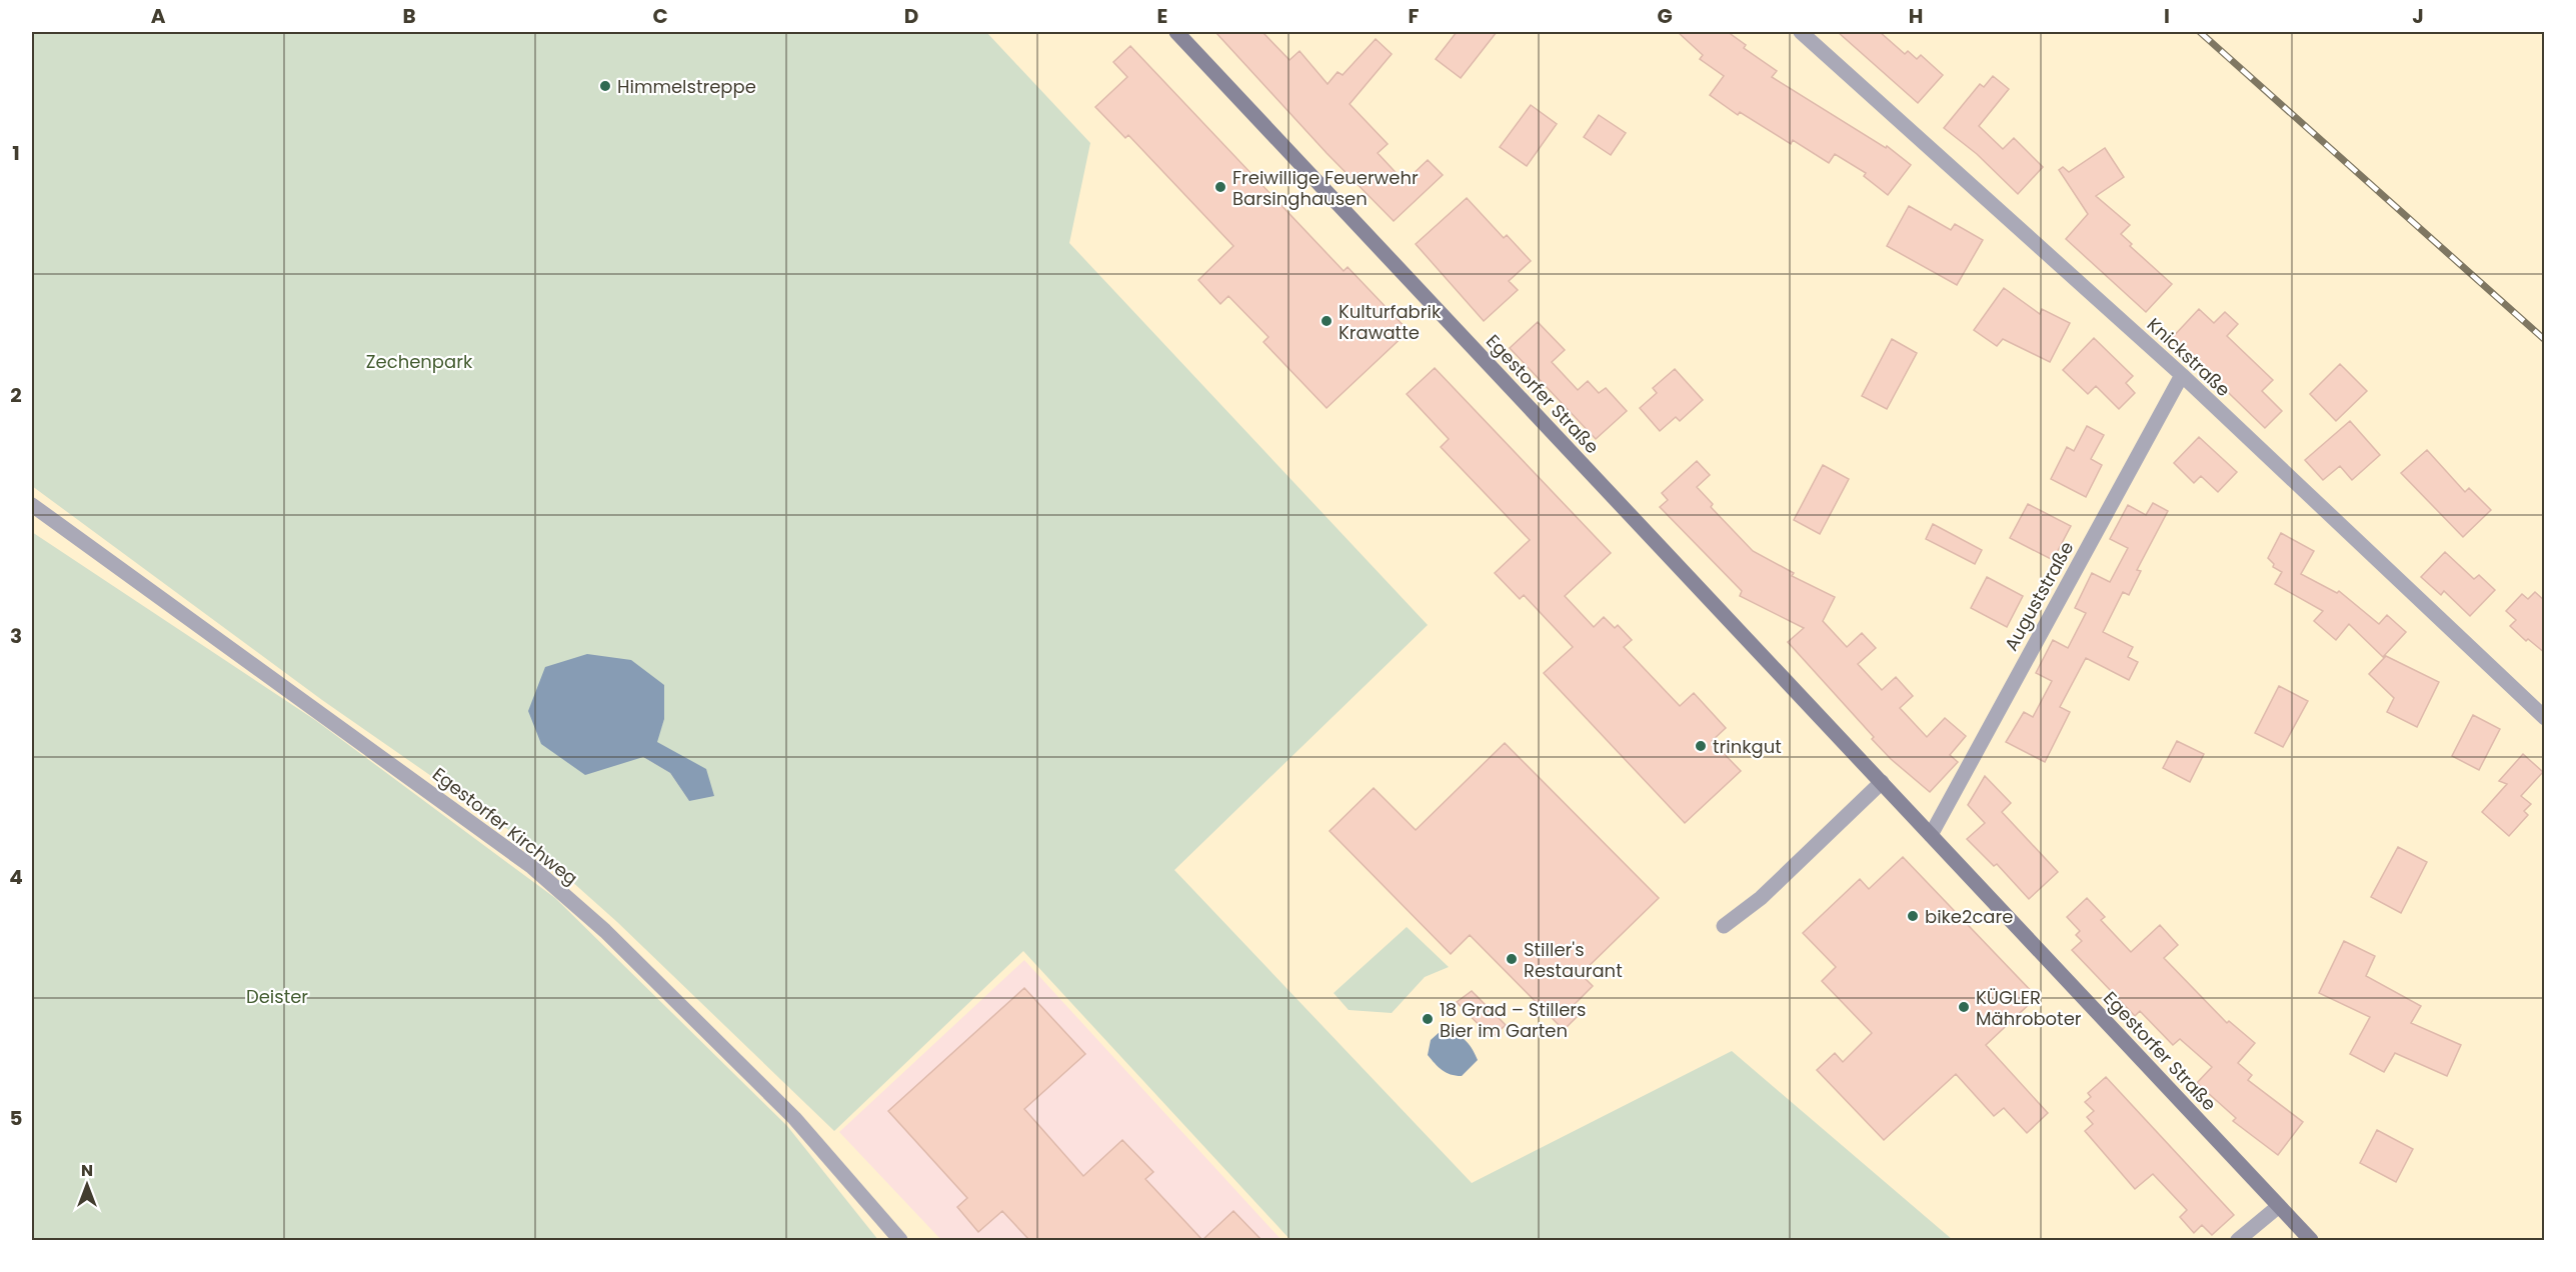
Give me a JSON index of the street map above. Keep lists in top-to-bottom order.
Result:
{
  "streets": {
    "main road": ["Egestorfer Straße"],
    "street": ["Knickstraße", "Auguststraße", "Egestorfer Kirchweg"]
  },
  "crossings": [
    ["Knickstraße", "Auguststraße"],
    ["Egestorfer Straße", "Auguststraße"]
  ],
  "parks": ["Zechenpark", "Deister"],
  "places": [
    "Himmelstreppe",
    "Freiwillige Feuerwehr Barsinghausen",
    "Kulturfabrik Krawatte",
    "trinkgut",
    "bike2care",
    "Stiller's Restaurant",
    "KÜGLER Mähroboter",
    "18 Grad – Stillers Bier im Garten"
  ],
  "north": "top",
  "grid": {
    "columns": [
      "A",
      "B",
      "C",
      "D",
      "E",
      "F",
      "G",
      "H",
      "I",
      "J"
    ],
    "rows": [
      "1",
      "2",
      "3",
      "4",
      "5"
    ]
  }
}
